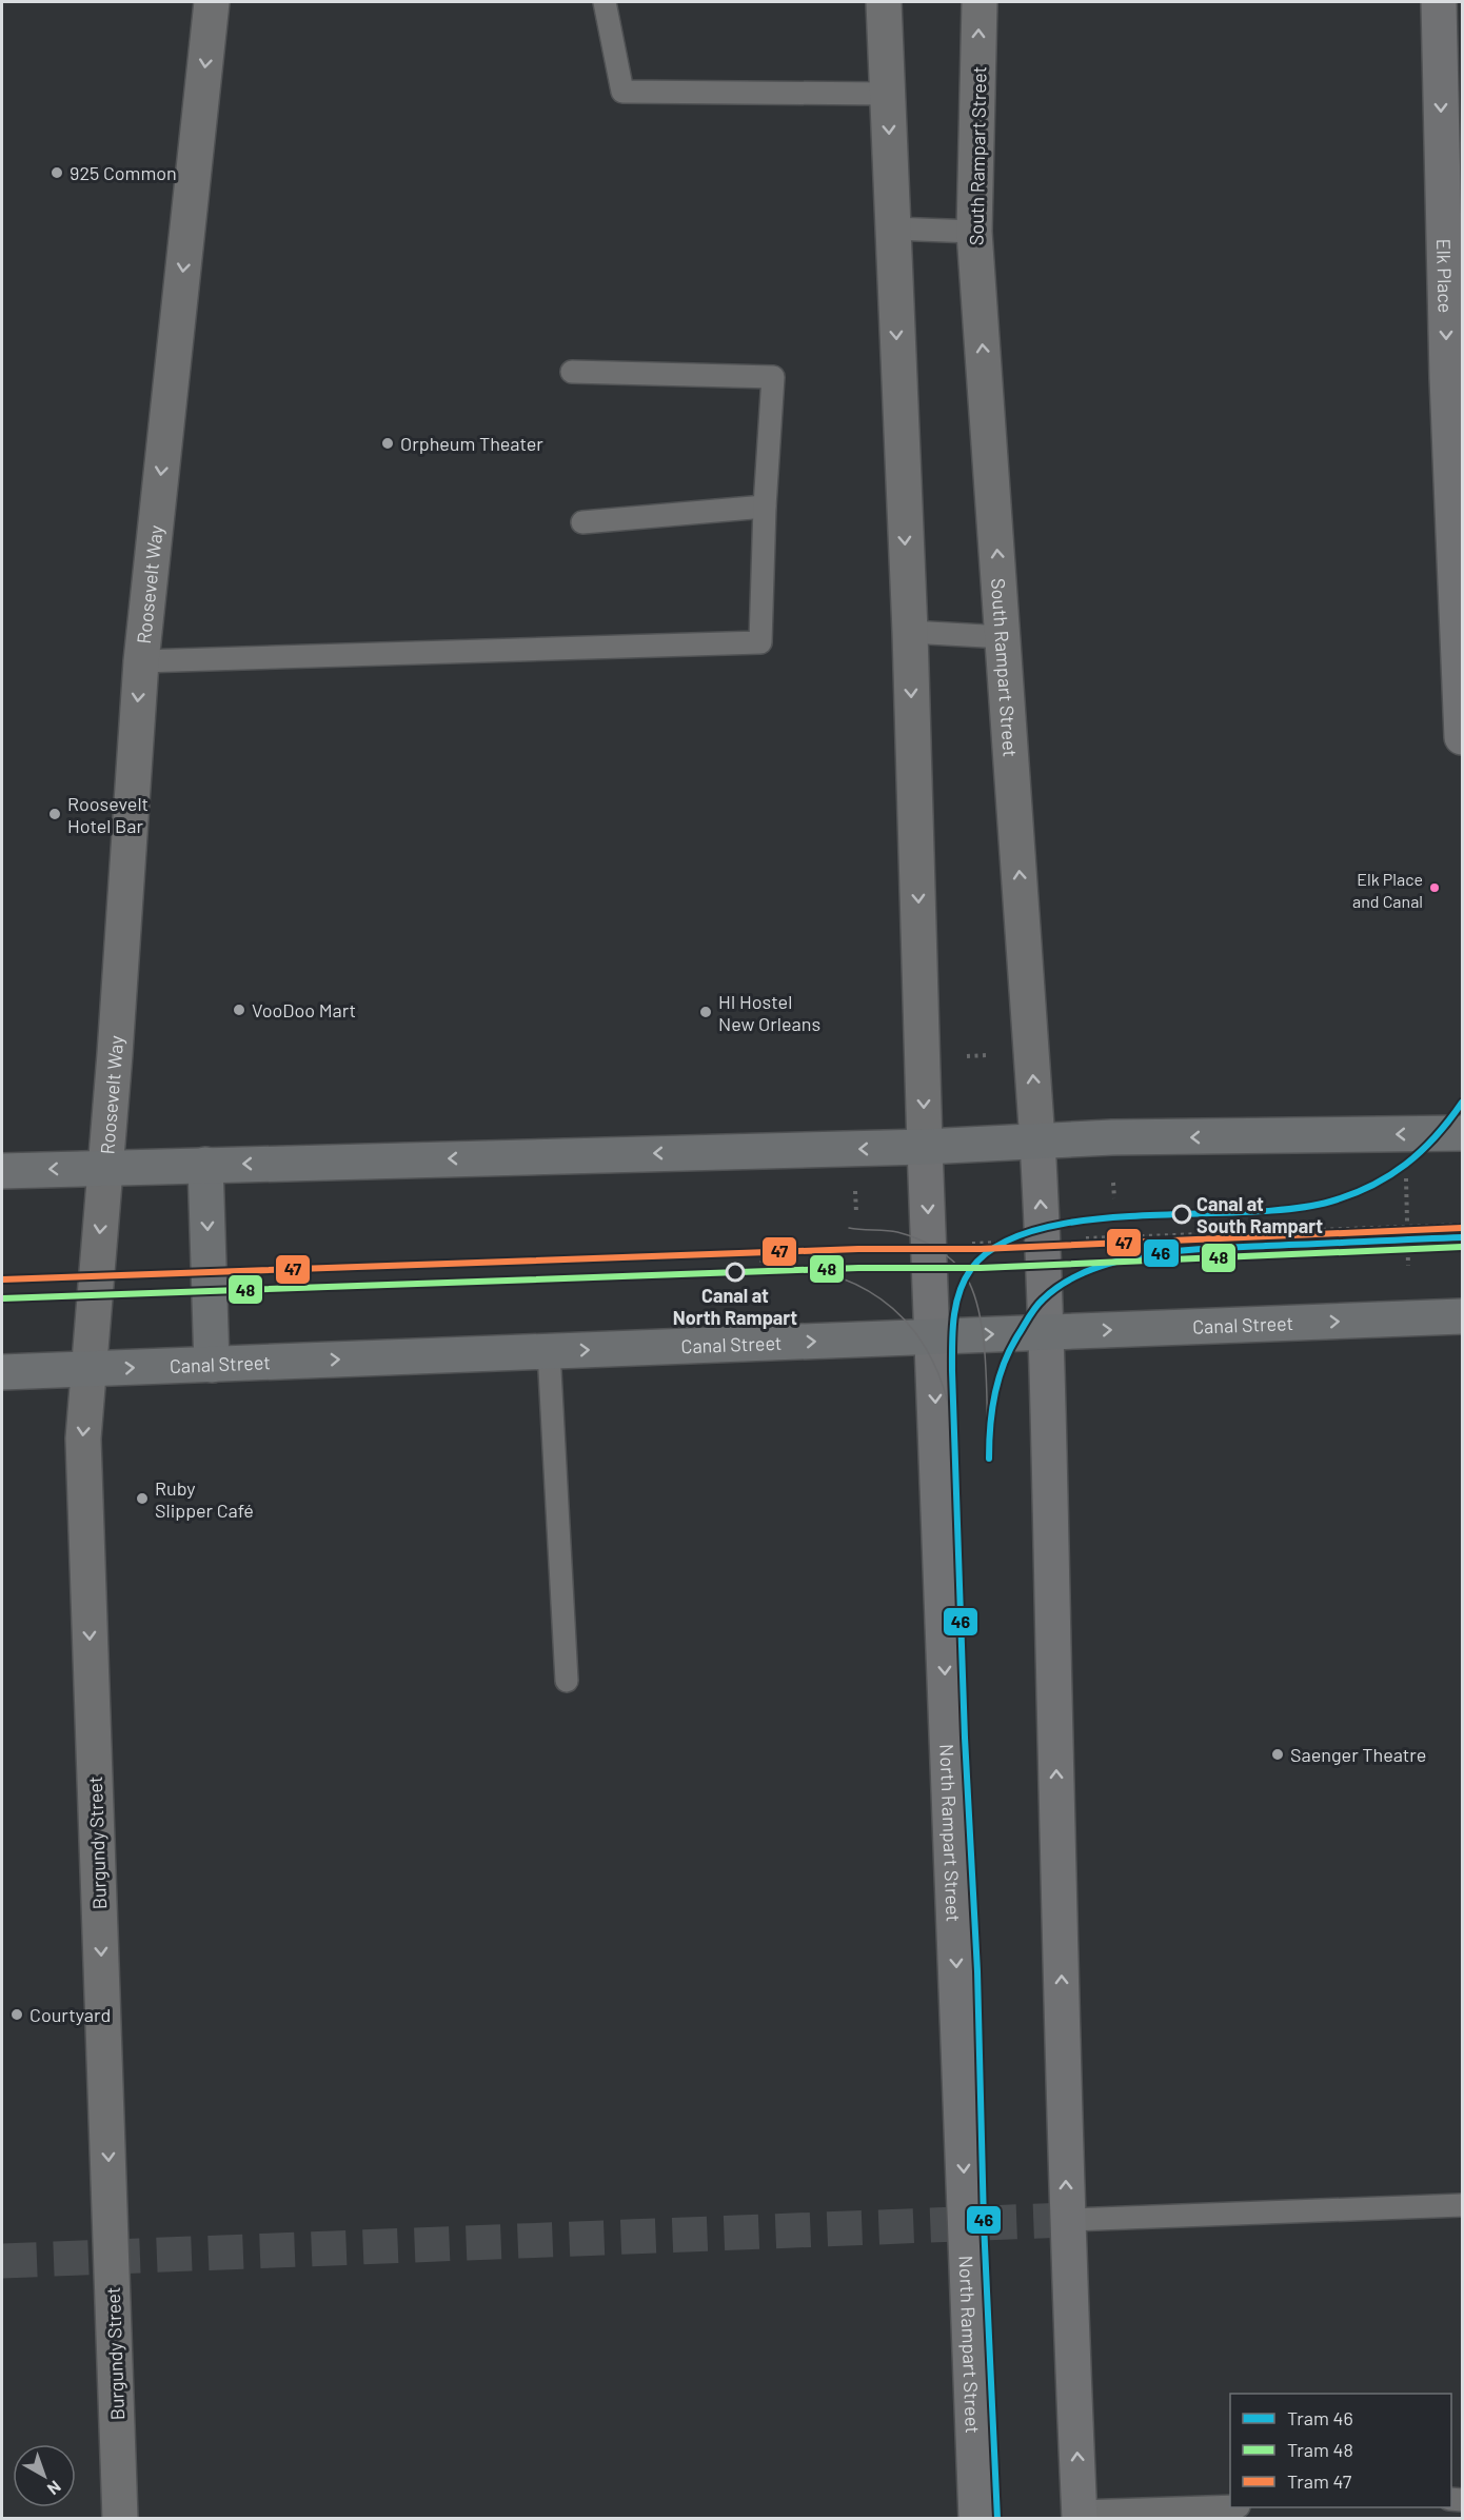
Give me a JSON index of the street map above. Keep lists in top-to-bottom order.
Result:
{
  "streets": {
    "main road": [
      "South Rampart Street",
      "Elk Place",
      "Canal Street",
      "North Rampart Street"
    ],
    "street": ["Roosevelt Way", "Burgundy Street"]
  },
  "crossings": [
    ["South Rampart Street", "Canal Street"],
    ["Roosevelt Way", "Burgundy Street"],
    ["Canal Street", "North Rampart Street"],
    ["Canal Street", "Burgundy Street"]
  ],
  "one_way": ["Elk Place", "Roosevelt Way", "Burgundy Street"],
  "places": [
    "925 Common",
    "Orpheum Theater",
    "Roosevelt Hotel Bar",
    "Elk Place and Canal",
    "VooDoo Mart",
    "HI Hostel New Orleans",
    "Canal at South Rampart",
    "Canal at North Rampart",
    "Ruby Slipper Café",
    "Saenger Theatre",
    "Courtyard"
  ],
  "lines": ["tram line 46", "tram line 47", "tram line 48"],
  "legend": ["Tram 46", "Tram 48", "Tram 47"],
  "north": "bottom right"
}
